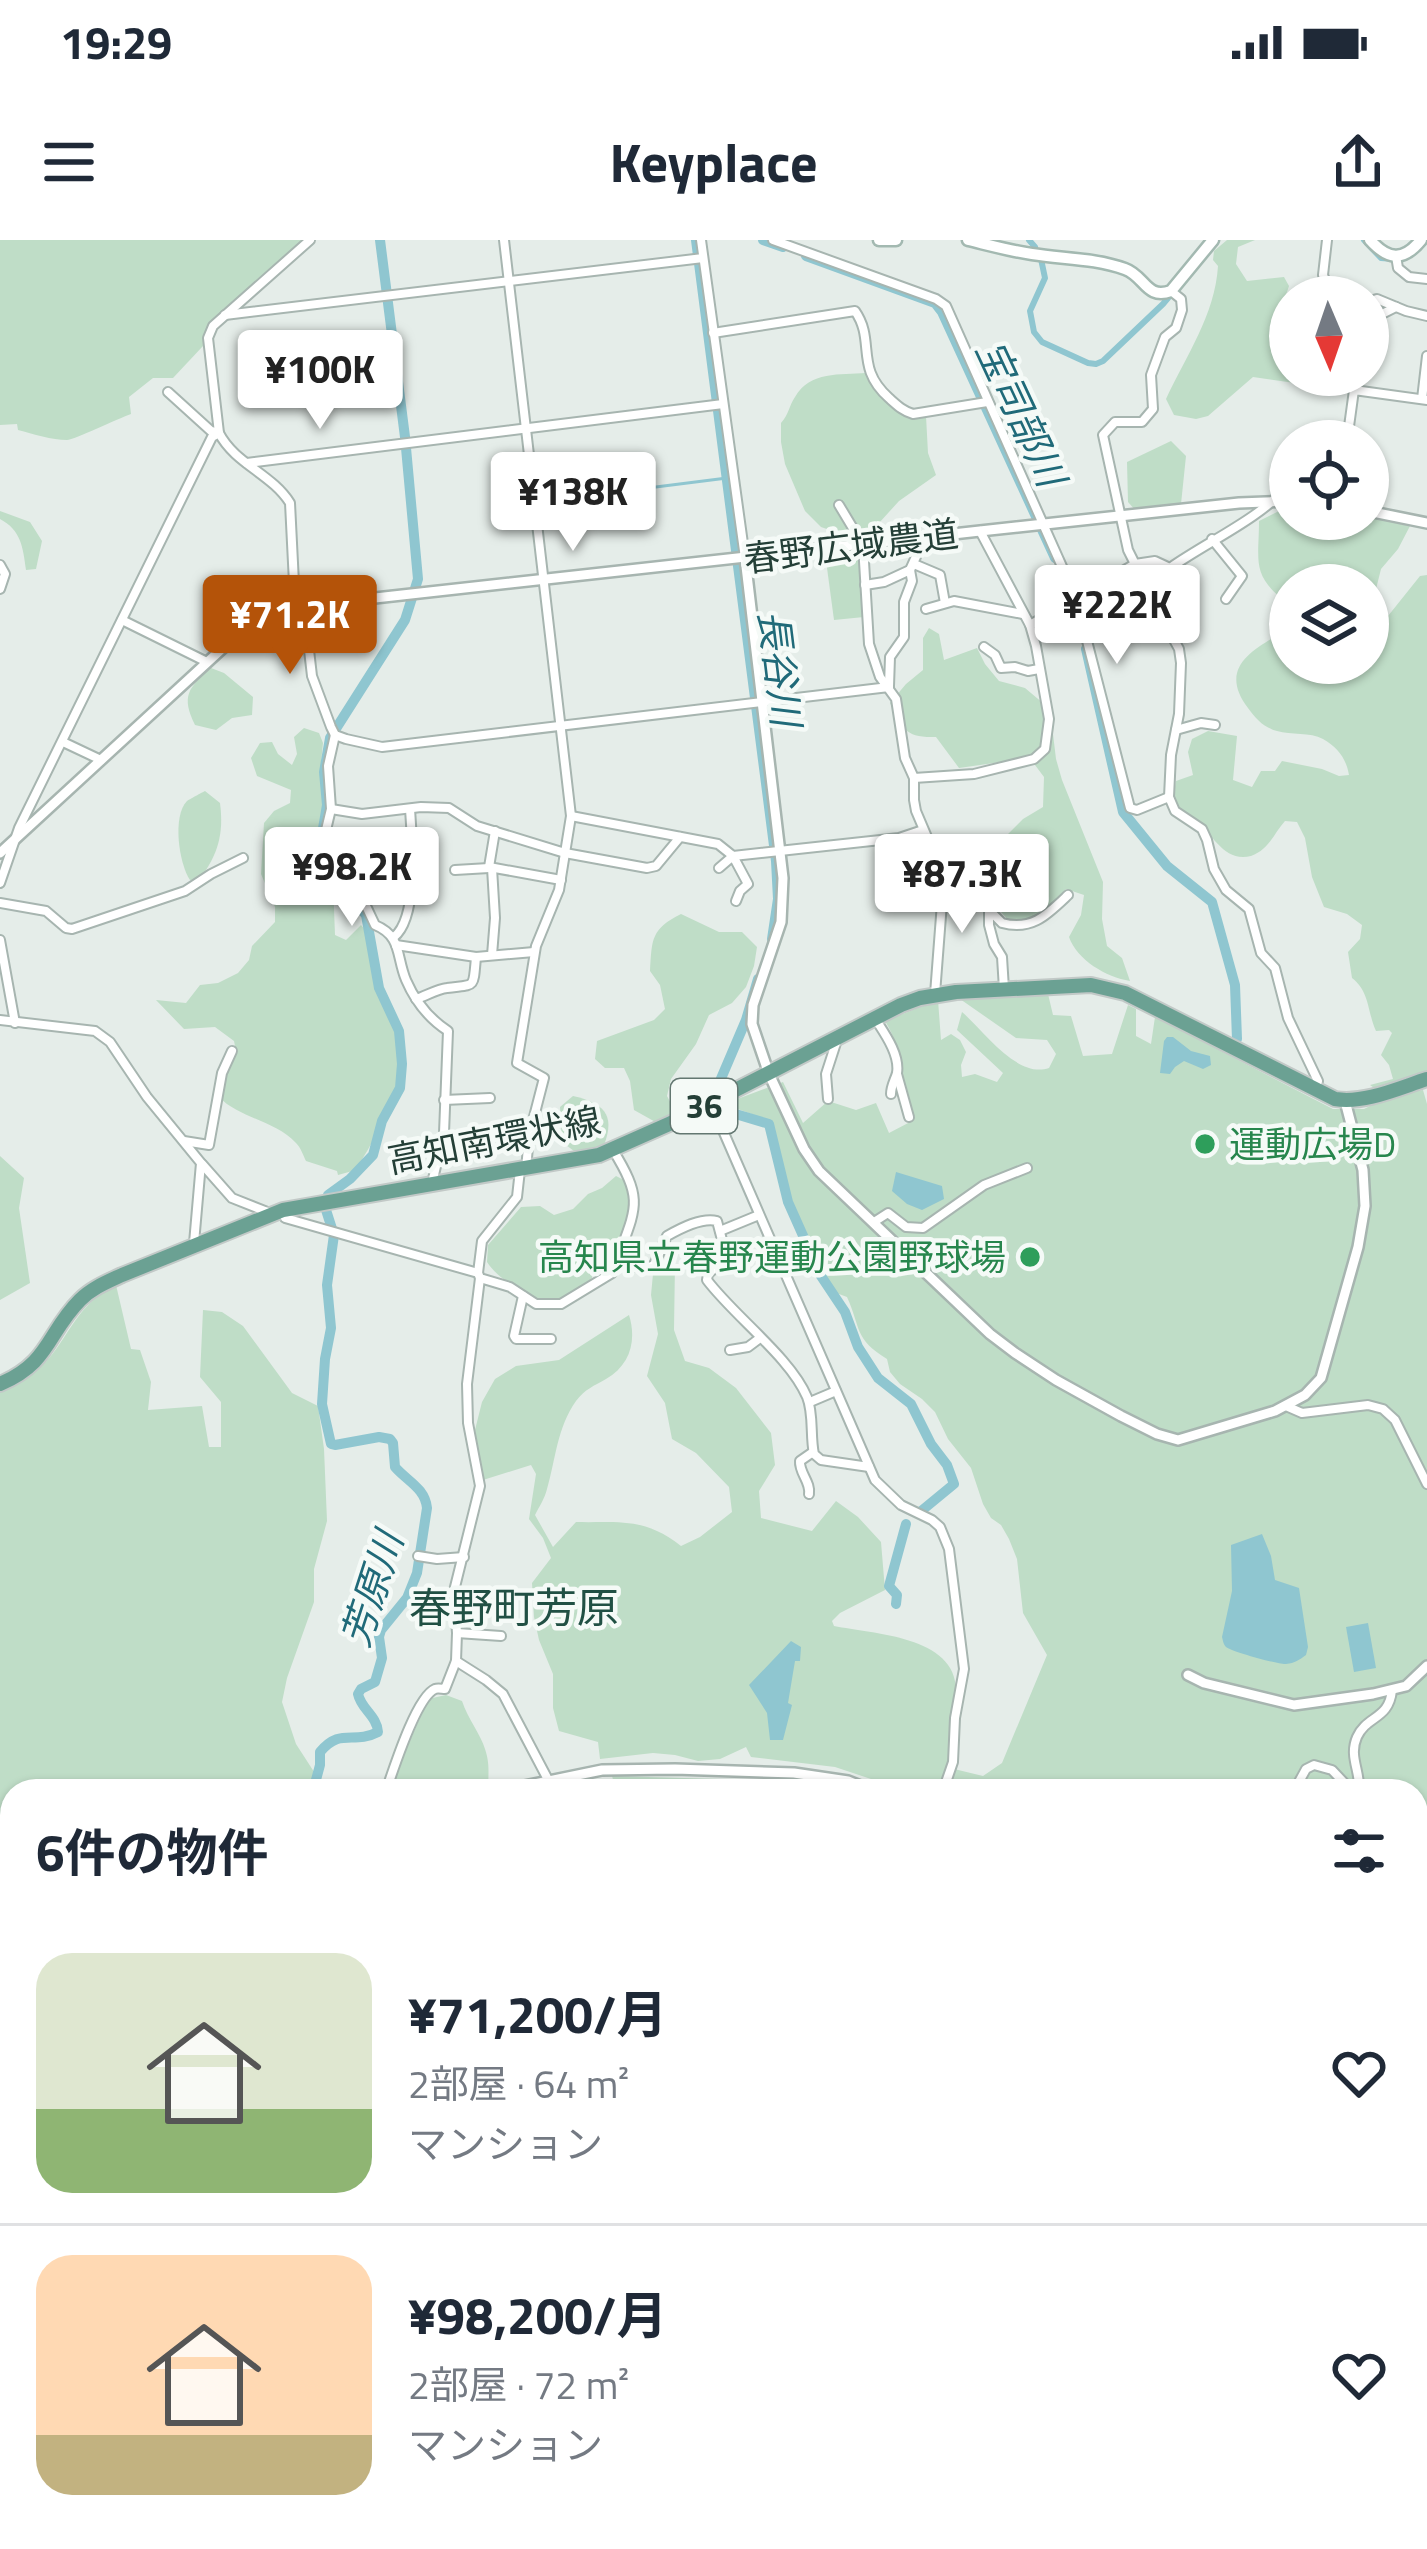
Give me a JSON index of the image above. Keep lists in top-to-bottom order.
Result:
{
  "streets": {
    "main road": ["36", "高知南環状線"],
    "street": ["春野広域農道"]
  },
  "districts": ["春野町芳原"],
  "water": ["宝司部川", "長谷川", "芳原川"],
  "places": ["運動広場D", "高知県立春野運動公園野球場"],
  "north": "bottom",
  "page": {
    "status": "19:29",
    "header": "Keyplace",
    "price": [
      "¥100K",
      "¥138K",
      "¥222K",
      "¥71.2K",
      "¥98.2K",
      "¥87.3K"
    ],
    "heading": "6件の物件",
    "list": [
      {
        "name": "¥71,200/月",
        "note": "2部屋 · 64 m² · マンション"
      },
      {
        "name": "¥98,200/月",
        "note": "2部屋 · 72 m² · マンション"
      }
    ]
  }
}
